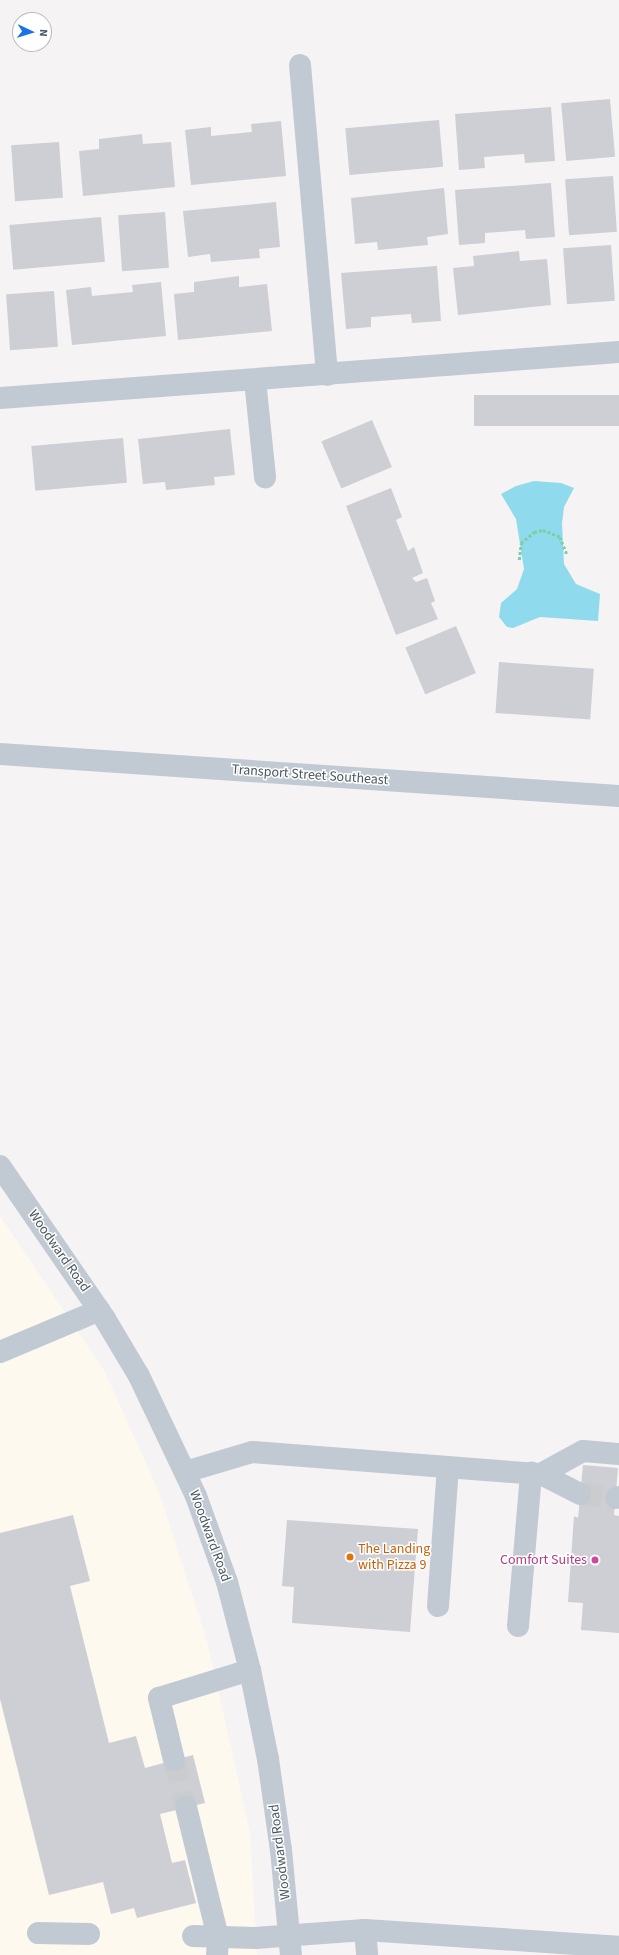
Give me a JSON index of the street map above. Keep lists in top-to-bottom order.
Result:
{
  "streets": {
    "street": ["Transport Street Southeast", "Woodward Road"]
  },
  "places": ["The Landing with Pizza 9", "Comfort Suites"],
  "north": "right"
}
